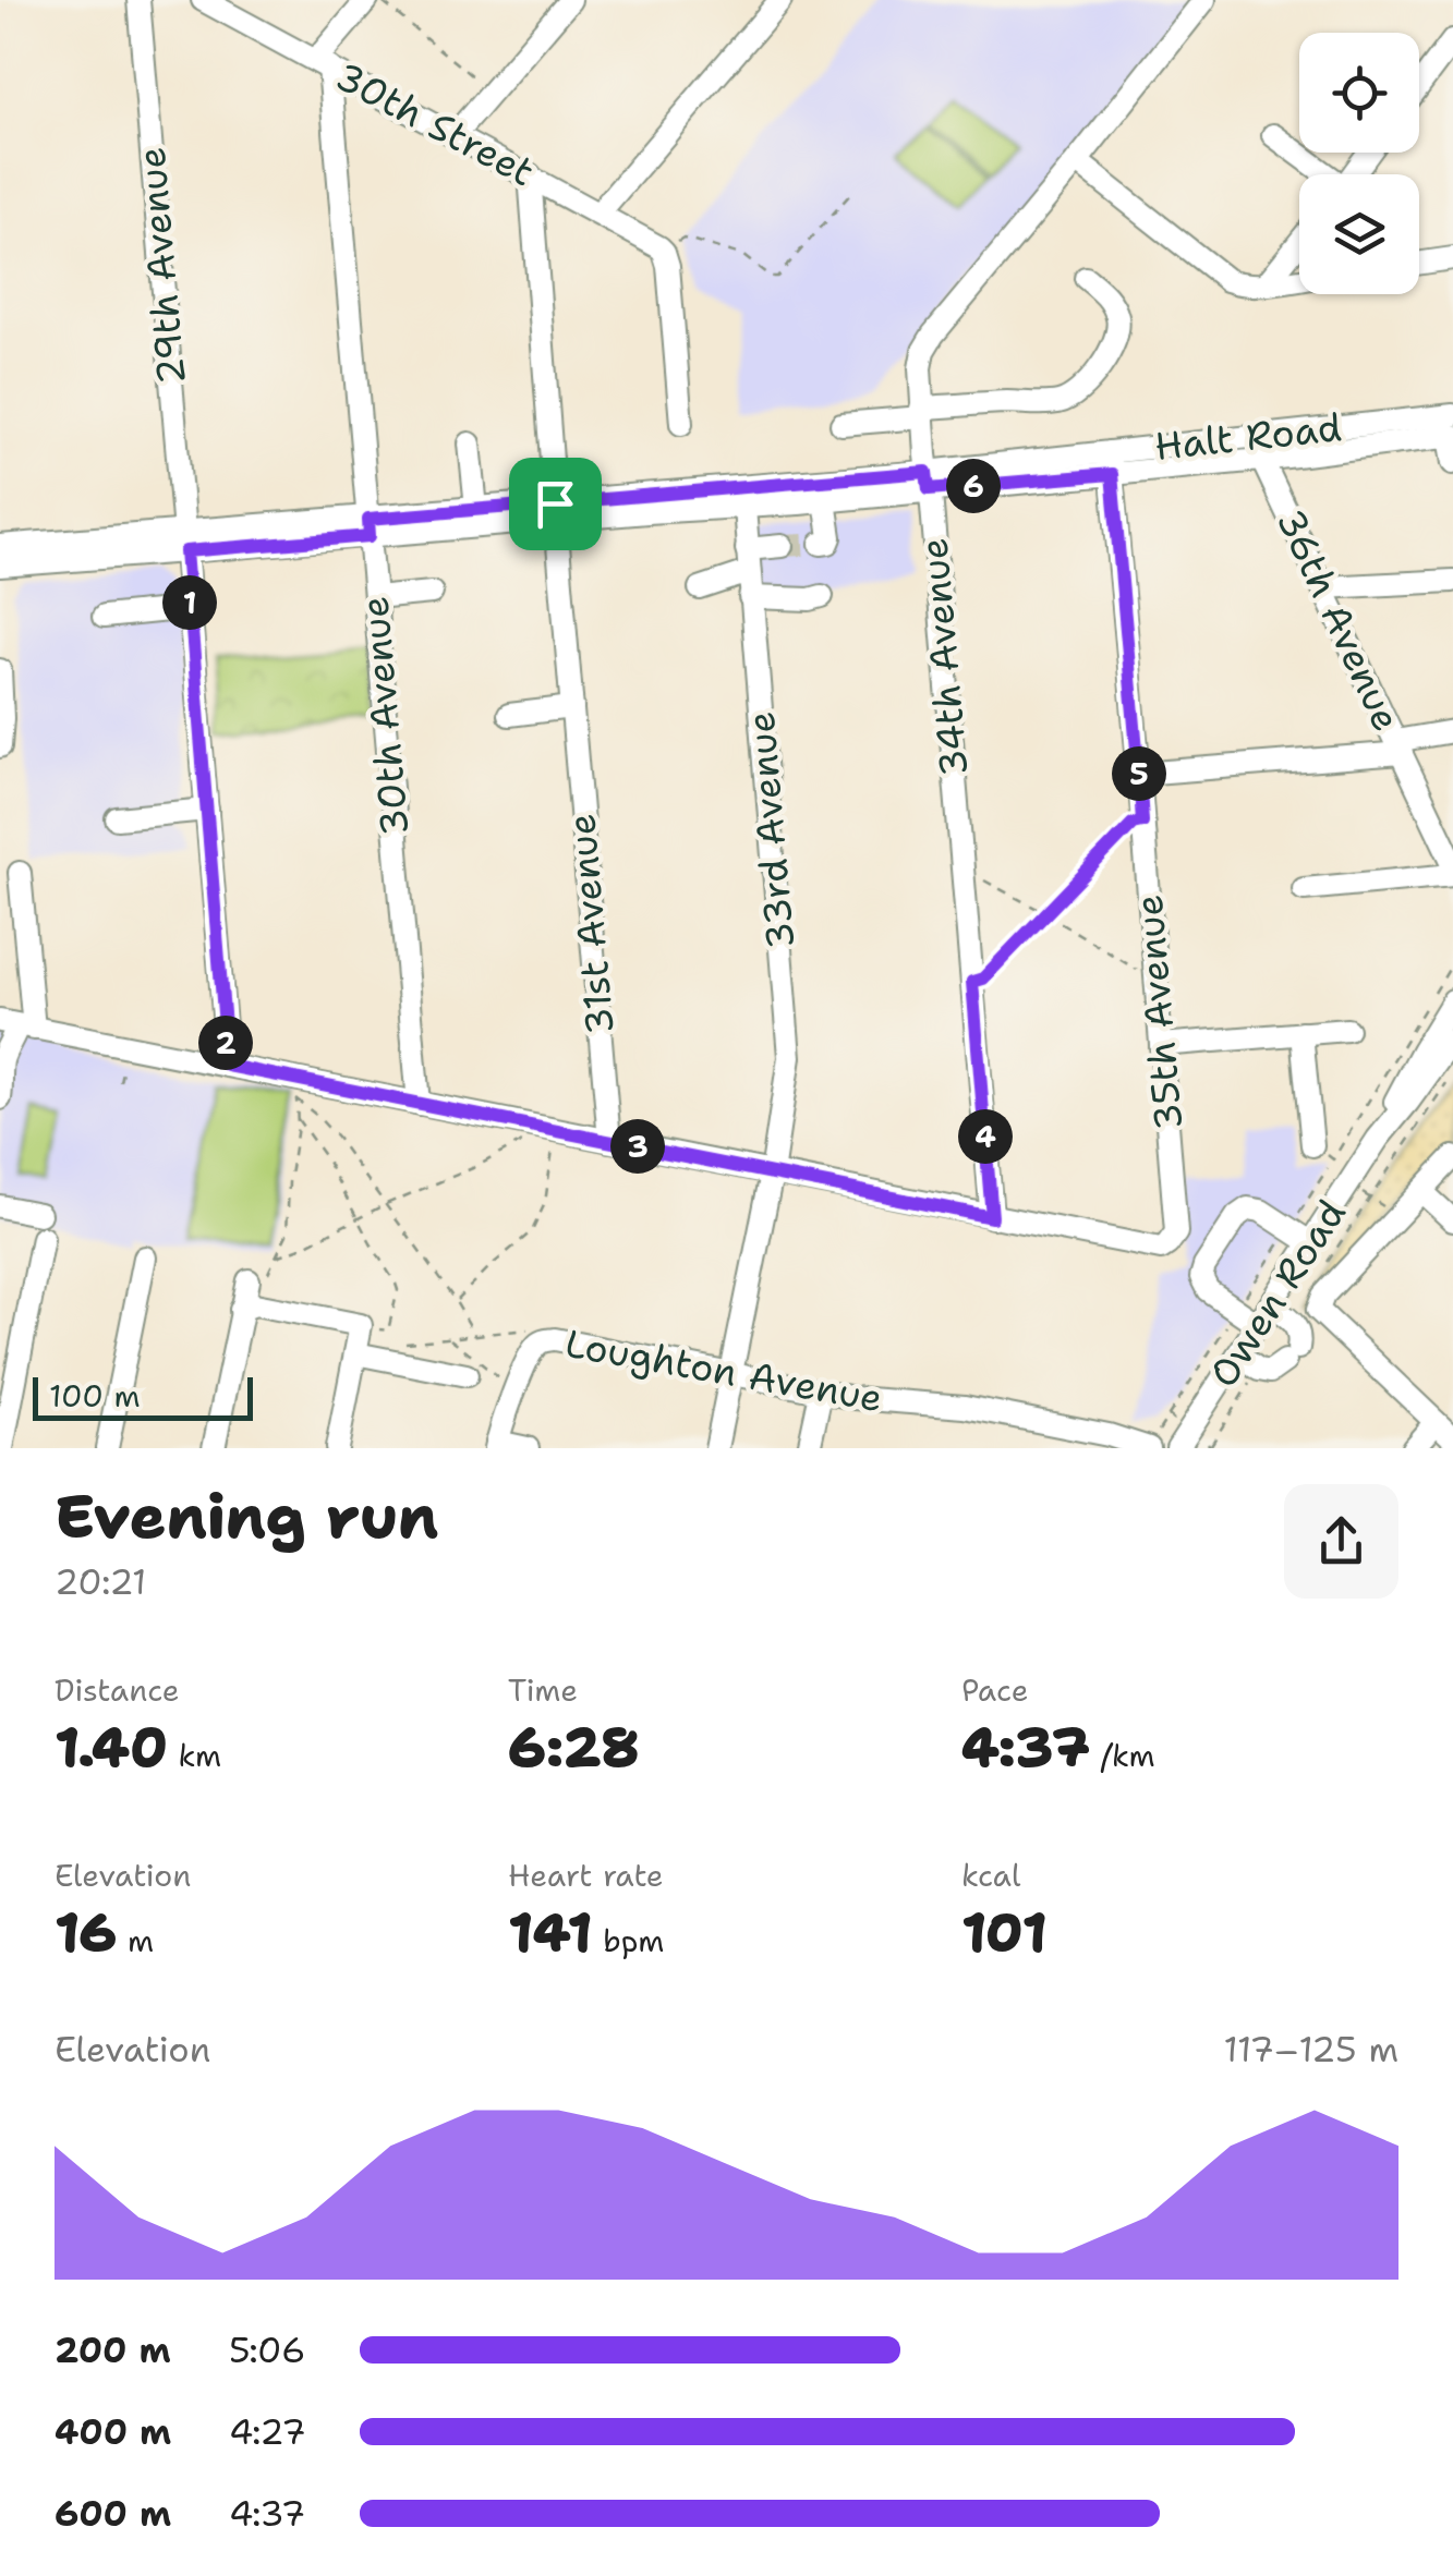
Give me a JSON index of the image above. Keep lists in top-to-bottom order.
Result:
{
  "streets": {
    "street": [
      "30th Street",
      "29th Avenue",
      "Halt Road",
      "36th Avenue",
      "34th Avenue",
      "30th Avenue",
      "33rd Avenue",
      "31st Avenue",
      "35th Avenue",
      "Owen Road",
      "Loughton Avenue"
    ]
  },
  "crossings": [
    ["30th Street", "30th Avenue"],
    ["30th Street", "31st Avenue"],
    ["29th Avenue", "Halt Road"],
    ["Halt Road", "36th Avenue"],
    ["Halt Road", "34th Avenue"],
    ["Halt Road", "30th Avenue"],
    ["Halt Road", "33rd Avenue"],
    ["Halt Road", "31st Avenue"],
    ["Halt Road", "35th Avenue"],
    ["34th Avenue", "35th Avenue"],
    ["33rd Avenue", "Loughton Avenue"]
  ],
  "scale_bar": "100 m",
  "page": {
    "pins": [
      "6",
      "1",
      "5",
      "2",
      "4",
      "3"
    ],
    "scale": "100 m",
    "heading": ["Evening run", "20:21"],
    "stats": [
      ["Distance", "1.40 km"],
      ["Time", "6:28"],
      ["Pace", "4:37 /km"],
      ["Elevation", "16 m"],
      ["Heart rate", "141 bpm"],
      ["kcal", "101"]
    ],
    "chart": ["Elevation", "117–125 m"],
    "list": [
      {
        "name": "200 m",
        "note": "5:06"
      },
      {
        "name": "400 m",
        "note": "4:27"
      },
      {
        "name": "600 m",
        "note": "4:37"
      }
    ]
  }
}
